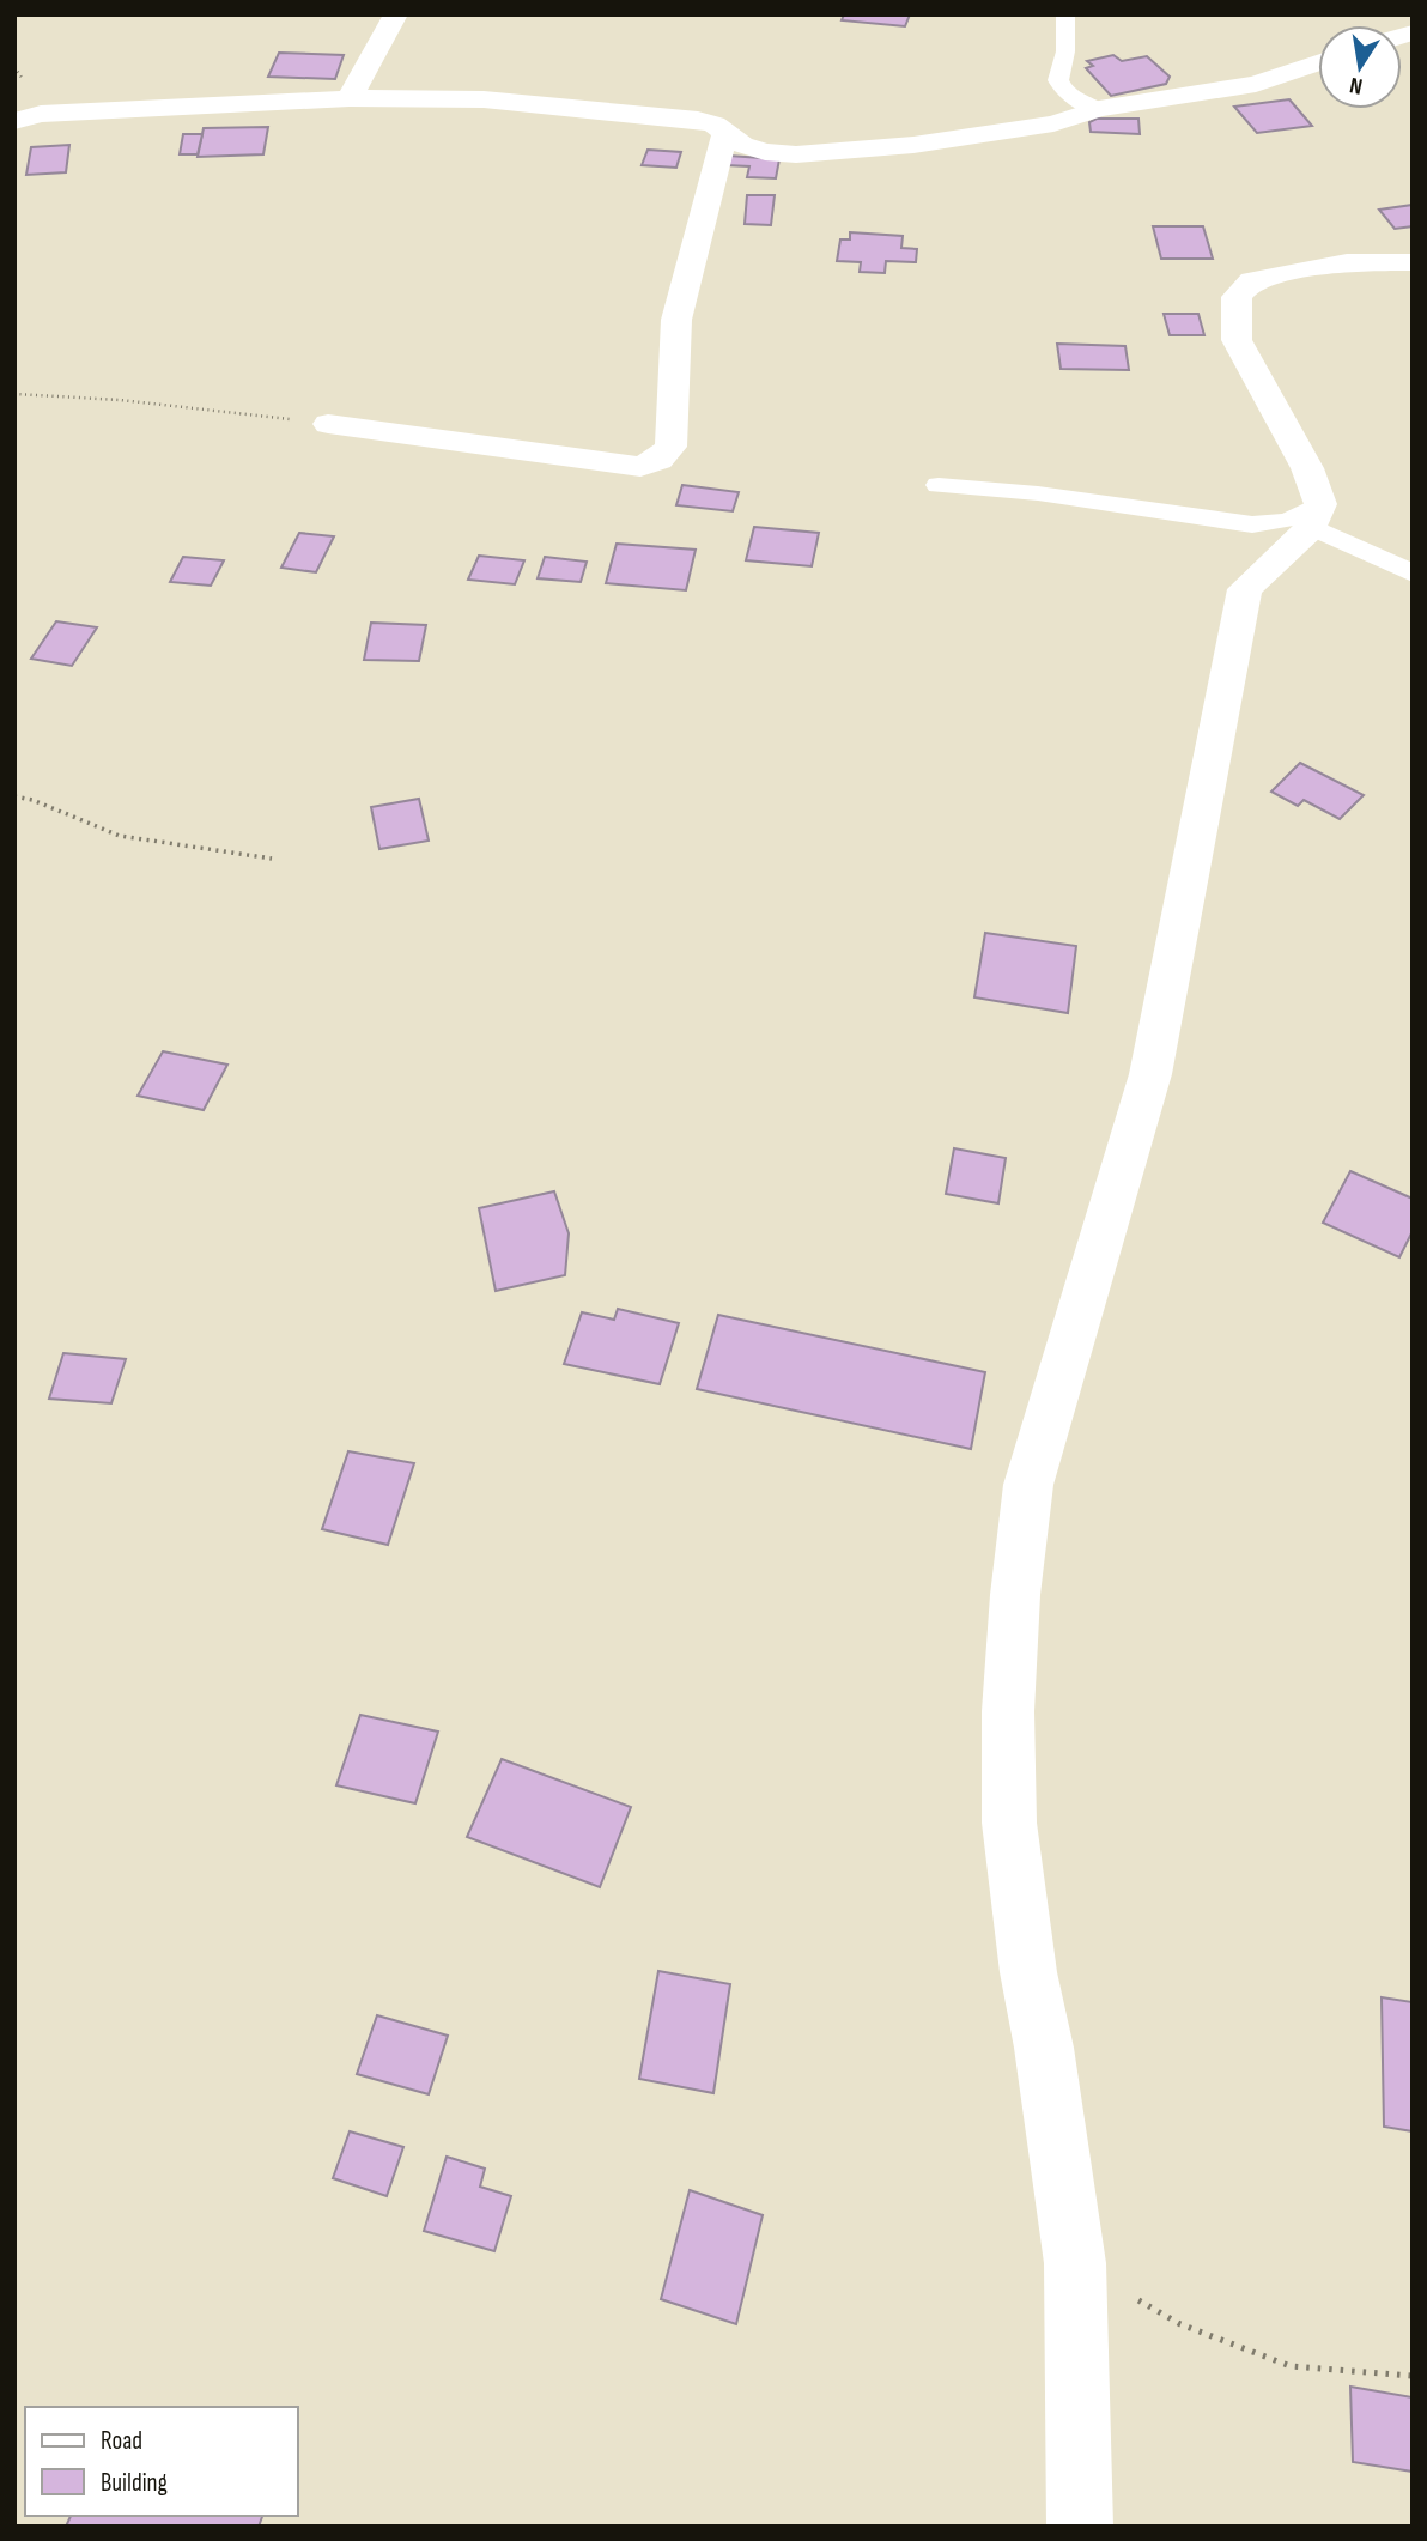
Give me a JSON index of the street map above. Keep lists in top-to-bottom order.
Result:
{
  "legend": ["Road", "Building"],
  "north": "bottom"
}
